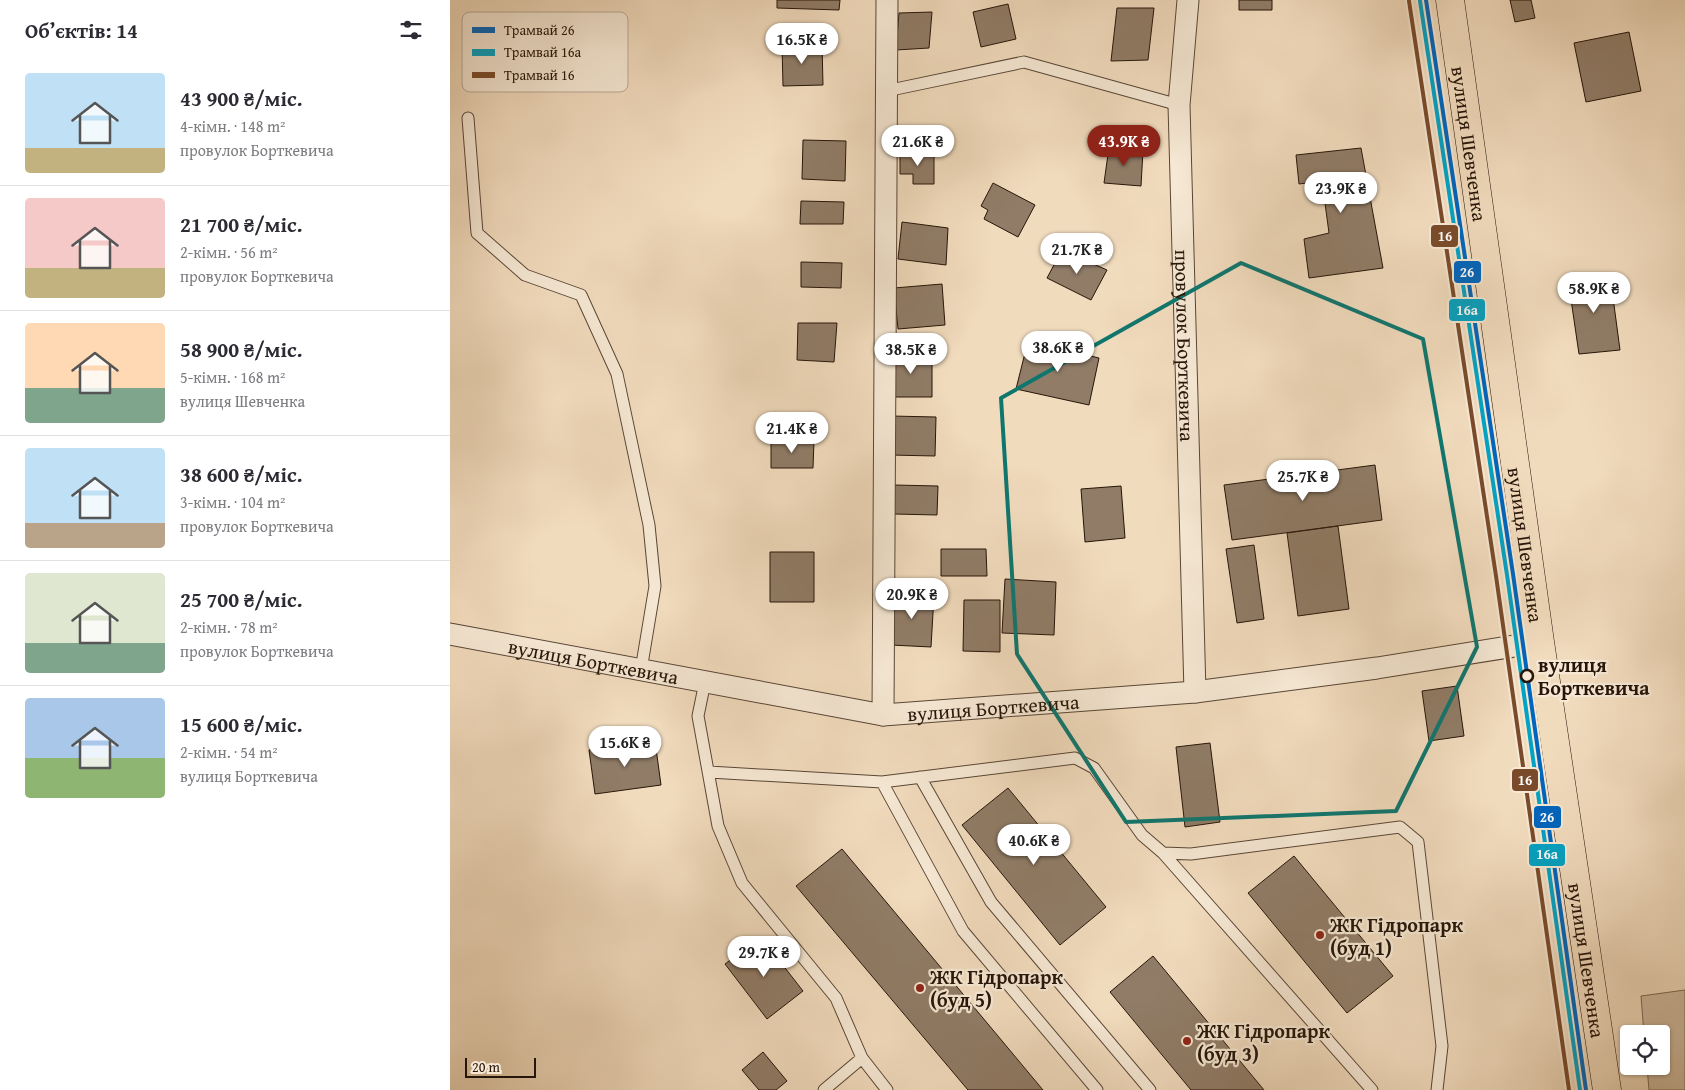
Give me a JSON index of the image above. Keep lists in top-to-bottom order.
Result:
{
  "streets": {
    "main road": ["вулиця Шевченка"],
    "street": ["провулок Борткевича", "вулиця Борткевича"]
  },
  "crossings": [
    ["вулиця Шевченка", "вулиця Борткевича"],
    ["провулок Борткевича", "вулиця Борткевича"]
  ],
  "places": [
    "вулиця Борткевича",
    "ЖК Гідропарк (буд 1)",
    "ЖК Гідропарк (буд 5)",
    "ЖК Гідропарк (буд 3)"
  ],
  "lines": ["tram line 26", "tram line 16a", "tram line 16"],
  "legend": ["Трамвай 26", "Трамвай 16a", "Трамвай 16"],
  "scale_bar": "20 m",
  "page": {
    "heading": "Об’єктів: 14",
    "price": [
      "16.5K ₴",
      "21.6K ₴",
      "43.9K ₴",
      "23.9K ₴",
      "21.7K ₴",
      "58.9K ₴",
      "38.6K ₴",
      "38.5K ₴",
      "21.4K ₴",
      "25.7K ₴",
      "20.9K ₴",
      "15.6K ₴",
      "40.6K ₴",
      "29.7K ₴"
    ],
    "list": [
      {
        "name": "43 900 ₴/міс.",
        "note": "4-кімн. · 148 m² · провулок Борткевича"
      },
      {
        "name": "21 700 ₴/міс.",
        "note": "2-кімн. · 56 m² · провулок Борткевича"
      },
      {
        "name": "58 900 ₴/міс.",
        "note": "5-кімн. · 168 m² · вулиця Шевченка"
      },
      {
        "name": "38 600 ₴/міс.",
        "note": "3-кімн. · 104 m² · провулок Борткевича"
      },
      {
        "name": "25 700 ₴/міс.",
        "note": "2-кімн. · 78 m² · провулок Борткевича"
      },
      {
        "name": "15 600 ₴/міс.",
        "note": "2-кімн. · 54 m² · вулиця Борткевича"
      }
    ],
    "scale": "20 m"
  }
}
